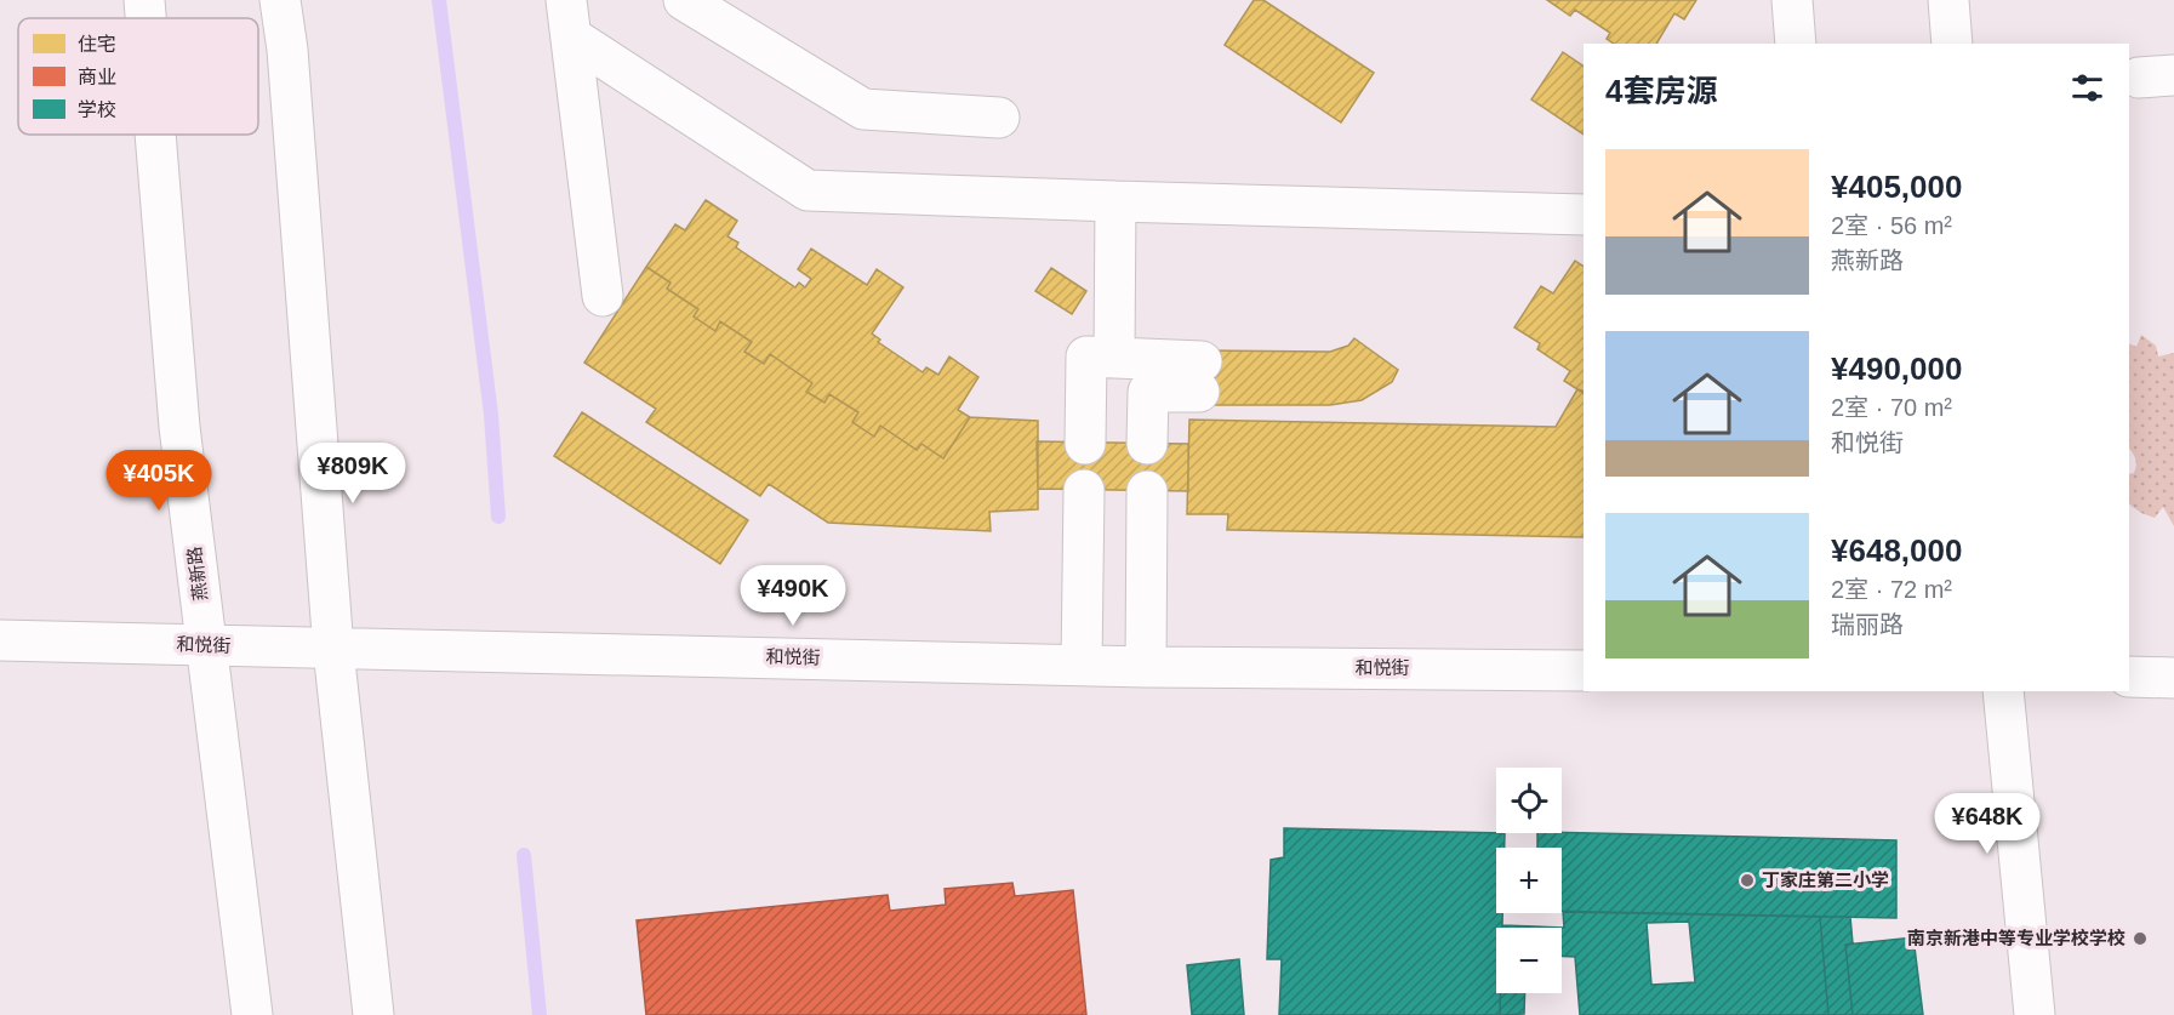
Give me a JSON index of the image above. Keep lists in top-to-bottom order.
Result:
{
  "streets": {
    "street": ["燕新路", "和悦街"]
  },
  "crossings": [
    ["燕新路", "和悦街"]
  ],
  "places": ["丁家庄第二小学", "南京新港中等专业学校学校"],
  "legend": ["住宅", "商业", "学校"],
  "page": {
    "heading": "4套房源",
    "list": [
      {
        "name": "¥405,000",
        "note": "2室 · 56 m² · 燕新路"
      },
      {
        "name": "¥490,000",
        "note": "2室 · 70 m² · 和悦街"
      },
      {
        "name": "¥648,000",
        "note": "2室 · 72 m² · 瑞丽路"
      }
    ],
    "price": [
      "¥809K",
      "¥405K",
      "¥490K",
      "¥648K"
    ],
    "map_buttons": ["+", "−"]
  }
}
